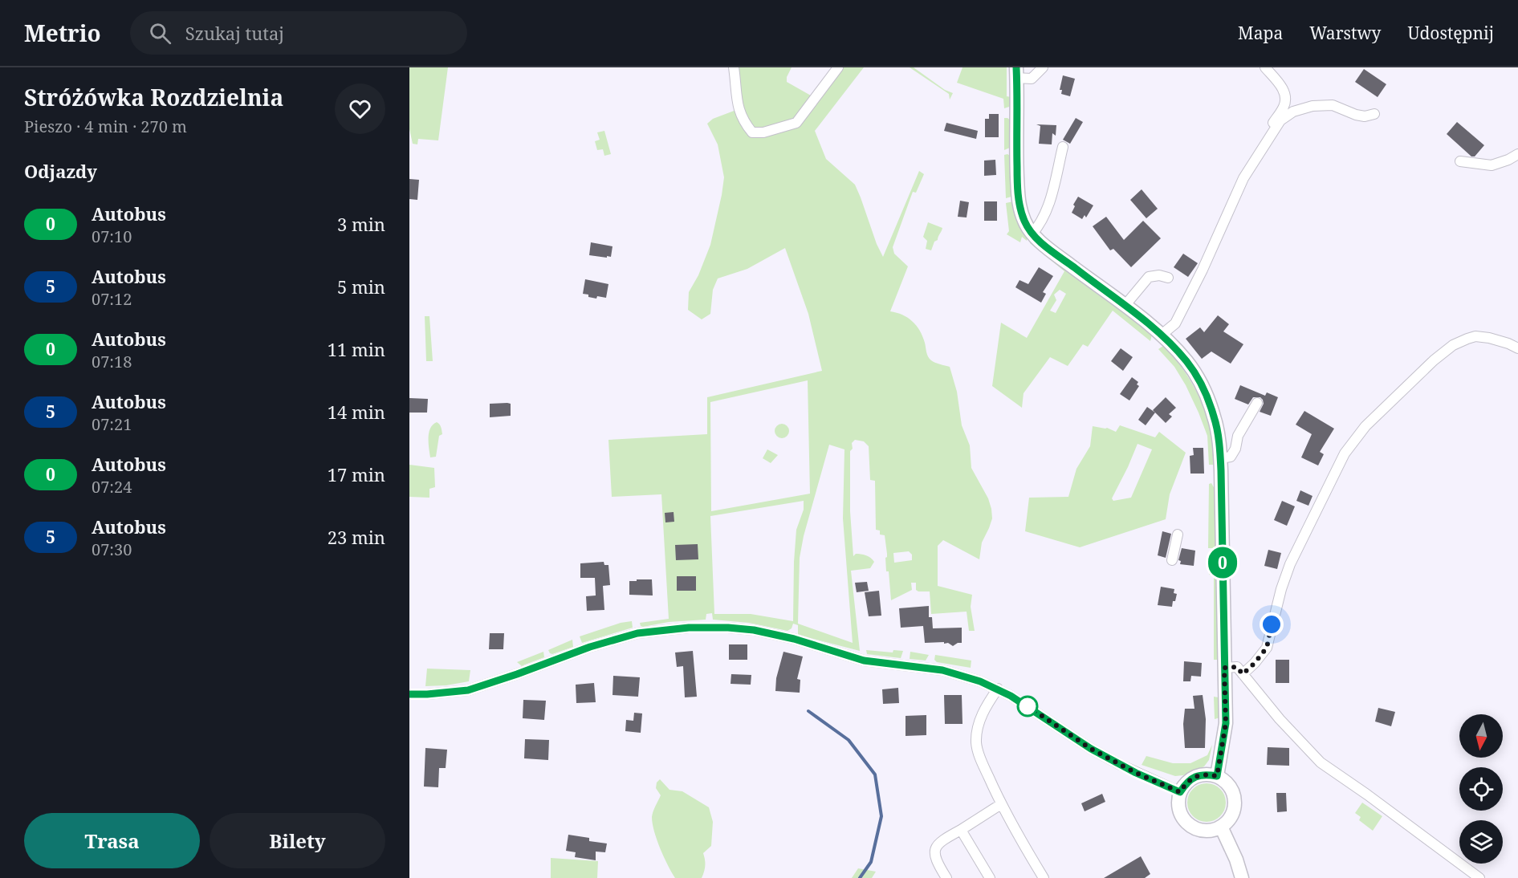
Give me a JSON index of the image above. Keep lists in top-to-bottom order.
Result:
{
  "lines": ["bus line 0"],
  "north": "bottom",
  "page": {
    "header": "Metrio",
    "search": "Szukaj tutaj",
    "nav": ["Mapa", "Warstwy", "Udostępnij"],
    "heading": [
      ["Stróżówka Rozdzielnia", "Pieszo · 4 min · 270 m"],
      "Odjazdy"
    ],
    "on_map": "0",
    "list": [
      {
        "mark": "0",
        "name": "Autobus",
        "note": "07:10",
        "value": "3 min"
      },
      {
        "mark": "5",
        "name": "Autobus",
        "note": "07:12",
        "value": "5 min"
      },
      {
        "mark": "0",
        "name": "Autobus",
        "note": "07:18",
        "value": "11 min"
      },
      {
        "mark": "5",
        "name": "Autobus",
        "note": "07:21",
        "value": "14 min"
      },
      {
        "mark": "0",
        "name": "Autobus",
        "note": "07:24",
        "value": "17 min"
      },
      {
        "mark": "5",
        "name": "Autobus",
        "note": "07:30",
        "value": "23 min"
      }
    ],
    "buttons": ["Trasa", "Bilety"]
  }
}
